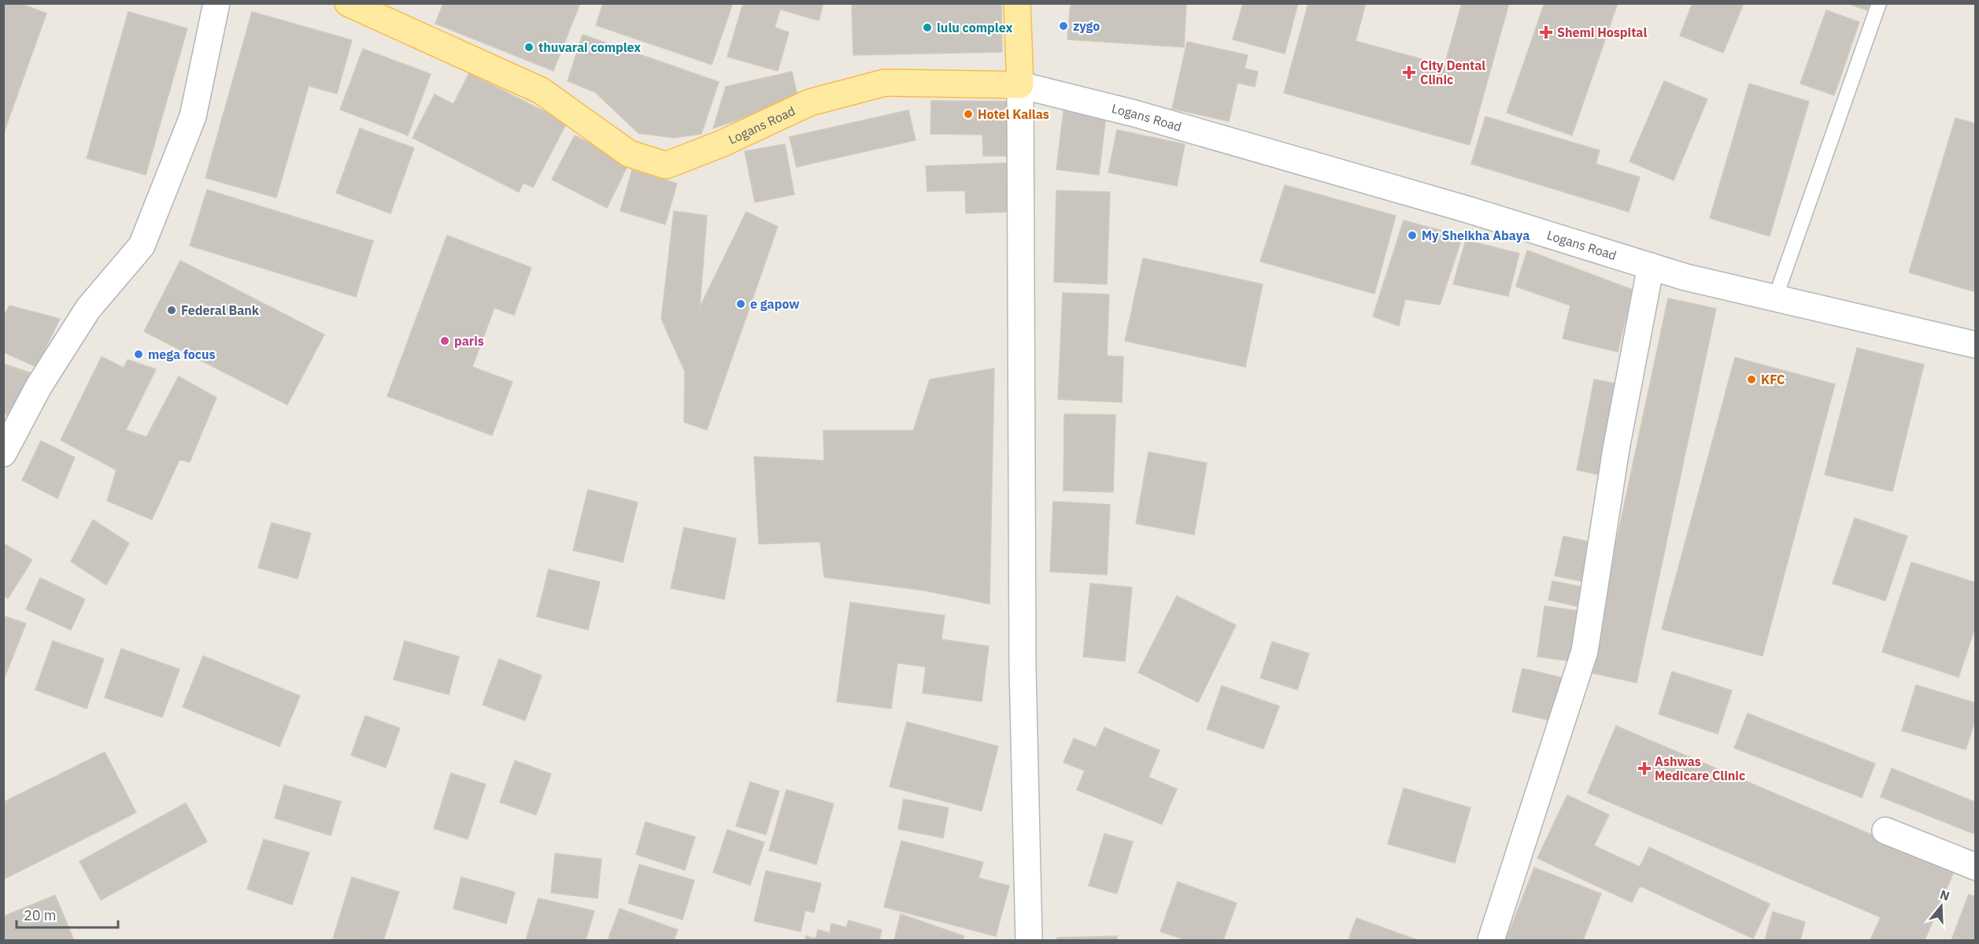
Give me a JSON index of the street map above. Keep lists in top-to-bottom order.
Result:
{
  "streets": {
    "main road": ["Logans Road"]
  },
  "places": {
    "other": [
      "zygo",
      "lulu complex",
      "thuvarai complex",
      "Hotel Kailas",
      "My Sheikha Abaya",
      "e gapow",
      "Federal Bank",
      "paris",
      "mega focus",
      "KFC"
    ],
    "health": ["Shemi Hospital", "City Dental Clinic", "Ashwas Medicare Clinic"]
  },
  "scale_bar": "20 m",
  "north": "top"
}
